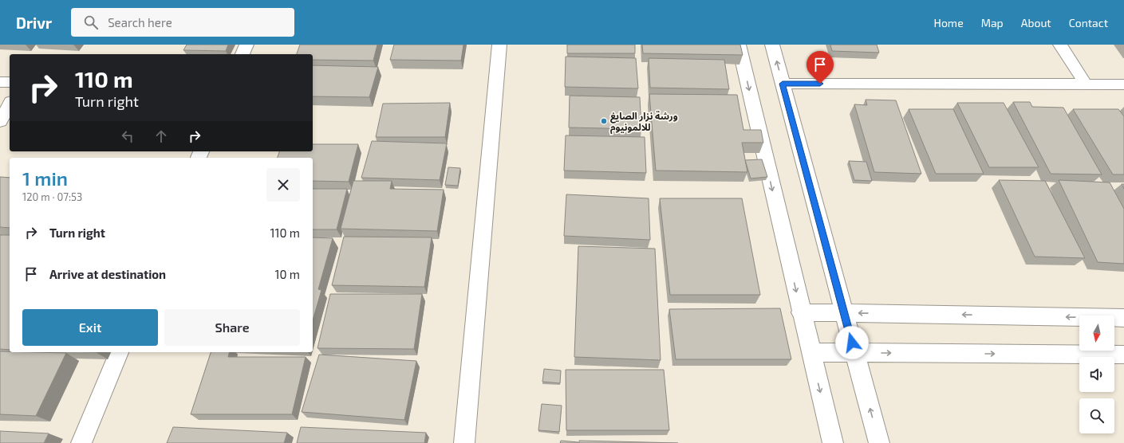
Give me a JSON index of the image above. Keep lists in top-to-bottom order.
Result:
{
  "places": ["ورشة نزار الصايغ للالمونيوم"],
  "north": "bottom",
  "page": {
    "header": "Drivr",
    "search": "Search here",
    "nav": [
      "Home",
      "Map",
      "About",
      "Contact"
    ],
    "turn": ["110 m", "Turn right"],
    "heading": ["1 min", "120 m · 07:53"],
    "list": [
      {
        "name": "Turn right",
        "value": "110 m"
      },
      {
        "name": "Arrive at destination",
        "value": "10 m"
      }
    ],
    "buttons": ["Exit", "Share"]
  }
}
